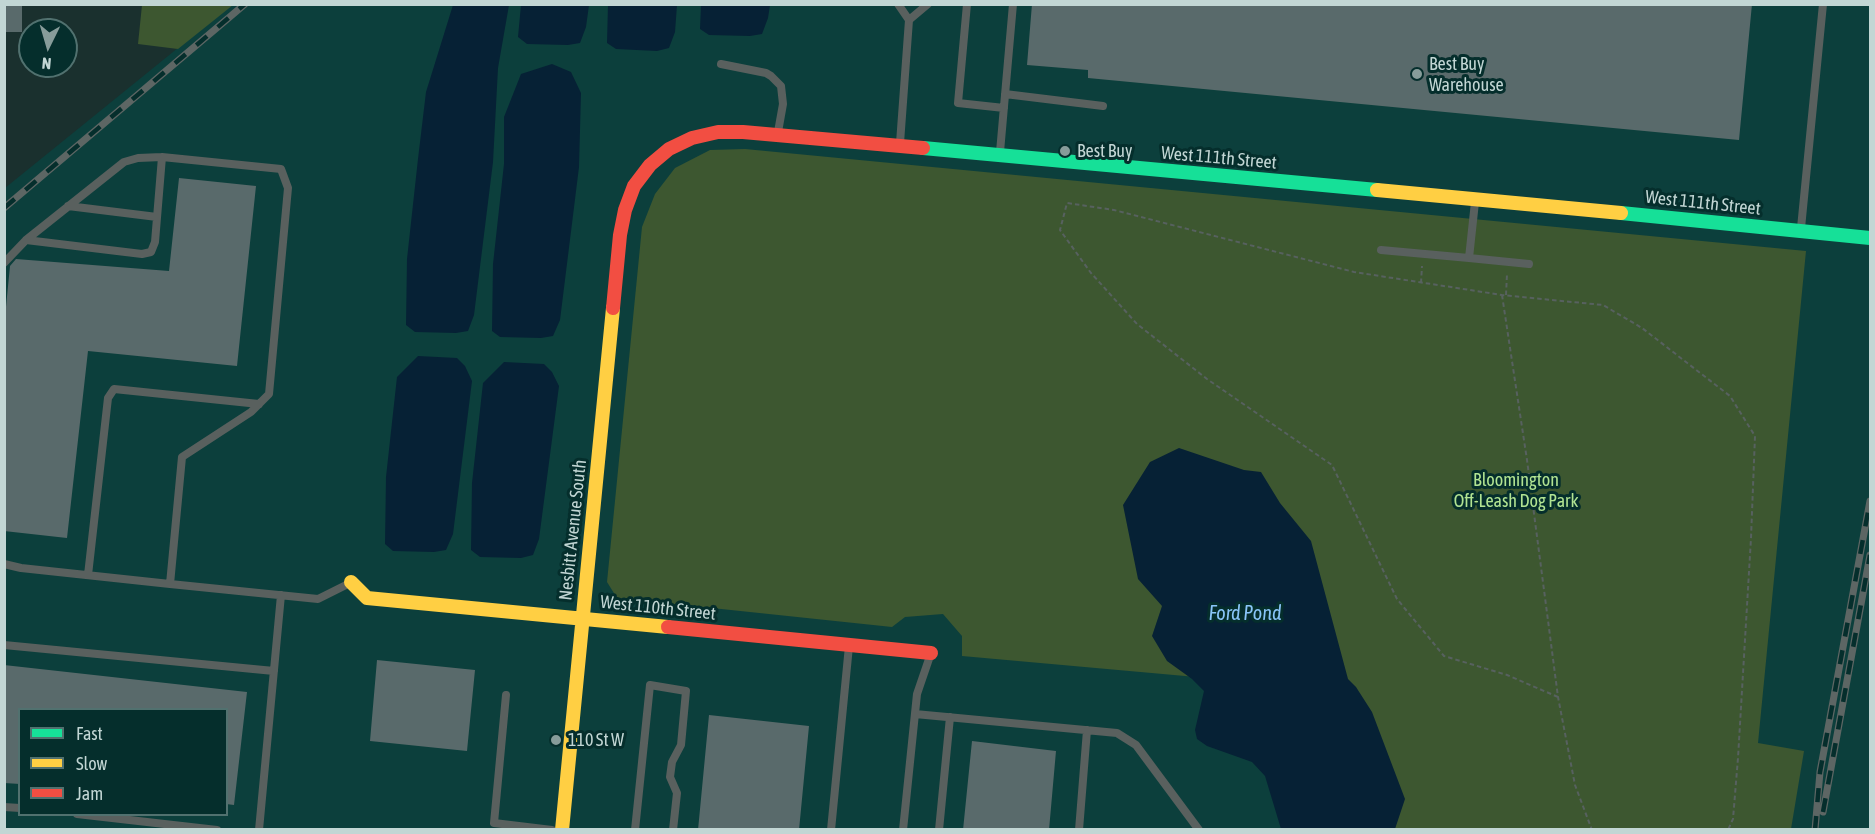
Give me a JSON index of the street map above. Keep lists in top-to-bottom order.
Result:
{
  "streets": {
    "street": ["West 111th Street", "Nesbitt Avenue South", "West 110th Street"]
  },
  "crossings": [
    ["West 111th Street", "Nesbitt Avenue South"],
    ["Nesbitt Avenue South", "West 110th Street"]
  ],
  "water": ["Ford Pond"],
  "parks": ["Bloomington Off-Leash Dog Park"],
  "places": ["Best Buy Warehouse", "Best Buy", "110 St W"],
  "legend": ["Fast", "Slow", "Jam"],
  "north": "bottom"
}
